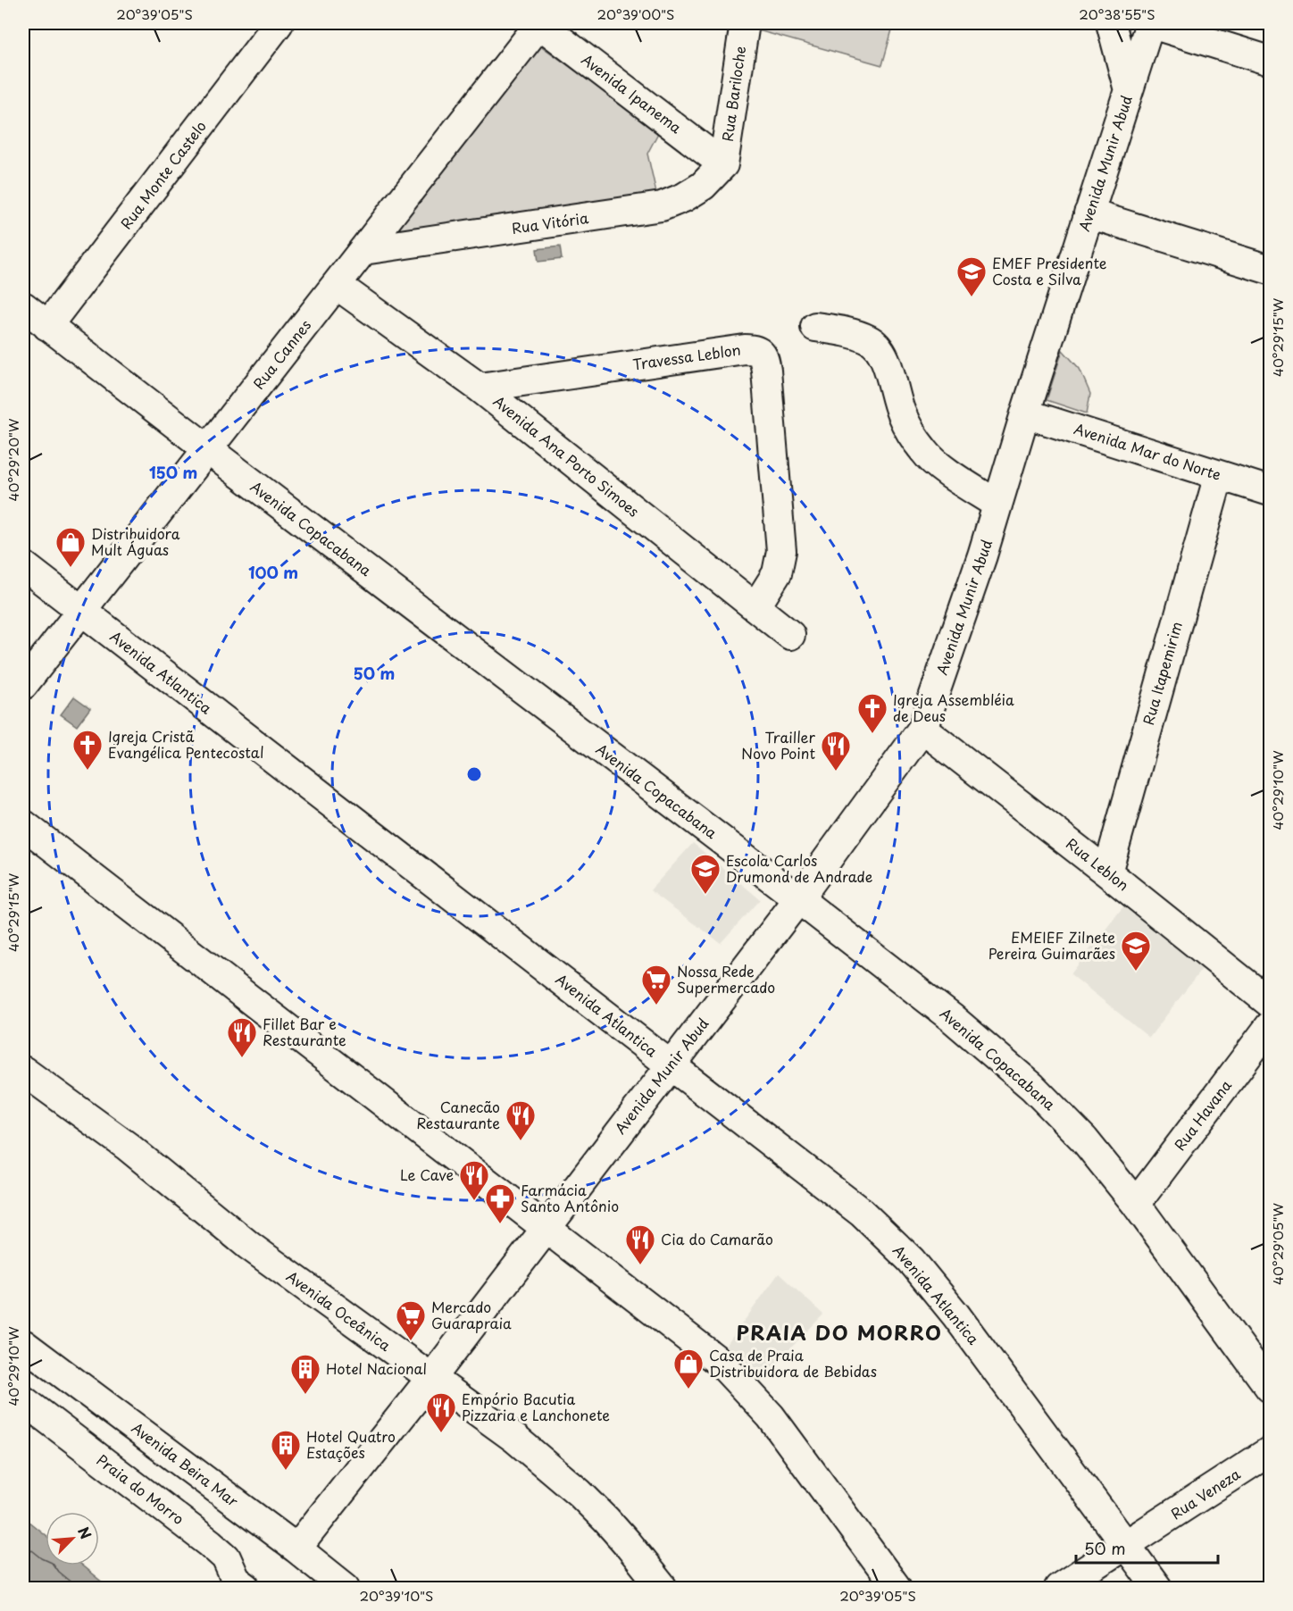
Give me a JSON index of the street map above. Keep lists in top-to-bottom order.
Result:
{
  "streets": {
    "street": [
      "Avenida Ipanema",
      "Rua Bariloche",
      "Avenida Munir Abud",
      "Rua Monte Castelo",
      "Rua Vitória",
      "Rua Cannes",
      "Travessa Leblon",
      "Avenida Mar do Norte",
      "Avenida Ana Porto Simoes",
      "Avenida Copacabana",
      "Avenida Atlantica",
      "Rua Itapemirim",
      "Rua Leblon",
      "Rua Havana",
      "Avenida Oceânica",
      "Avenida Beira Mar",
      "Praia do Morro",
      "Rua Veneza"
    ]
  },
  "crossings": [
    ["Avenida Ipanema", "Rua Bariloche"],
    ["Avenida Ipanema", "Rua Vitória"],
    ["Avenida Ipanema", "Rua Cannes"],
    ["Rua Bariloche", "Rua Vitória"],
    ["Avenida Munir Abud", "Avenida Mar do Norte"],
    ["Avenida Munir Abud", "Avenida Copacabana"],
    ["Avenida Munir Abud", "Avenida Atlantica"],
    ["Avenida Munir Abud", "Rua Leblon"],
    ["Avenida Munir Abud", "Avenida Oceânica"],
    ["Avenida Munir Abud", "Avenida Beira Mar"],
    ["Rua Monte Castelo", "Avenida Copacabana"],
    ["Rua Vitória", "Rua Cannes"],
    ["Rua Cannes", "Avenida Ana Porto Simoes"],
    ["Rua Cannes", "Avenida Copacabana"],
    ["Rua Cannes", "Avenida Atlantica"],
    ["Travessa Leblon", "Avenida Ana Porto Simoes"],
    ["Avenida Mar do Norte", "Rua Itapemirim"],
    ["Avenida Copacabana", "Rua Havana"],
    ["Avenida Atlantica", "Rua Veneza"],
    ["Rua Itapemirim", "Rua Leblon"]
  ],
  "districts": ["PRAIA DO MORRO"],
  "places": {
    "school or university": ["EMEF Presidente Costa e Silva", "Escola Carlos Drumond de Andrade", "EMEIEF Zilnete Pereira Guimarães"],
    "shop": ["Distribuidora Mult Águas", "Casa de Praia Distribuidora de Bebidas"],
    "church": ["Igreja Assembléia de Deus", "Igreja Cristã Evangélica Pentecostal"],
    "restaurant": [
      "Trailler Novo Point",
      "Fillet Bar e Restaurante",
      "Canecão Restaurante",
      "Le Cave",
      "Cia do Camarão",
      "Empório Bacutia Pizzaria e Lanchonete"
    ],
    "supermarket": ["Nossa Rede Supermercado", "Mercado Guarapraia"],
    "pharmacy": ["Farmácia Santo Antônio"],
    "building": ["Hotel Nacional", "Hotel Quatro Estações"]
  },
  "scale_bar": "50 m",
  "north": "top right",
  "coordinates": [
    "20°39'05\"S",
    "20°39'00\"S",
    "20°38'55\"S",
    "40°29'15\"W",
    "40°29'20\"W",
    "40°29'10\"W",
    "40°29'05\"W",
    "20°39'10\"S"
  ],
  "rings": ["150 m", "100 m", "50 m"]
}
